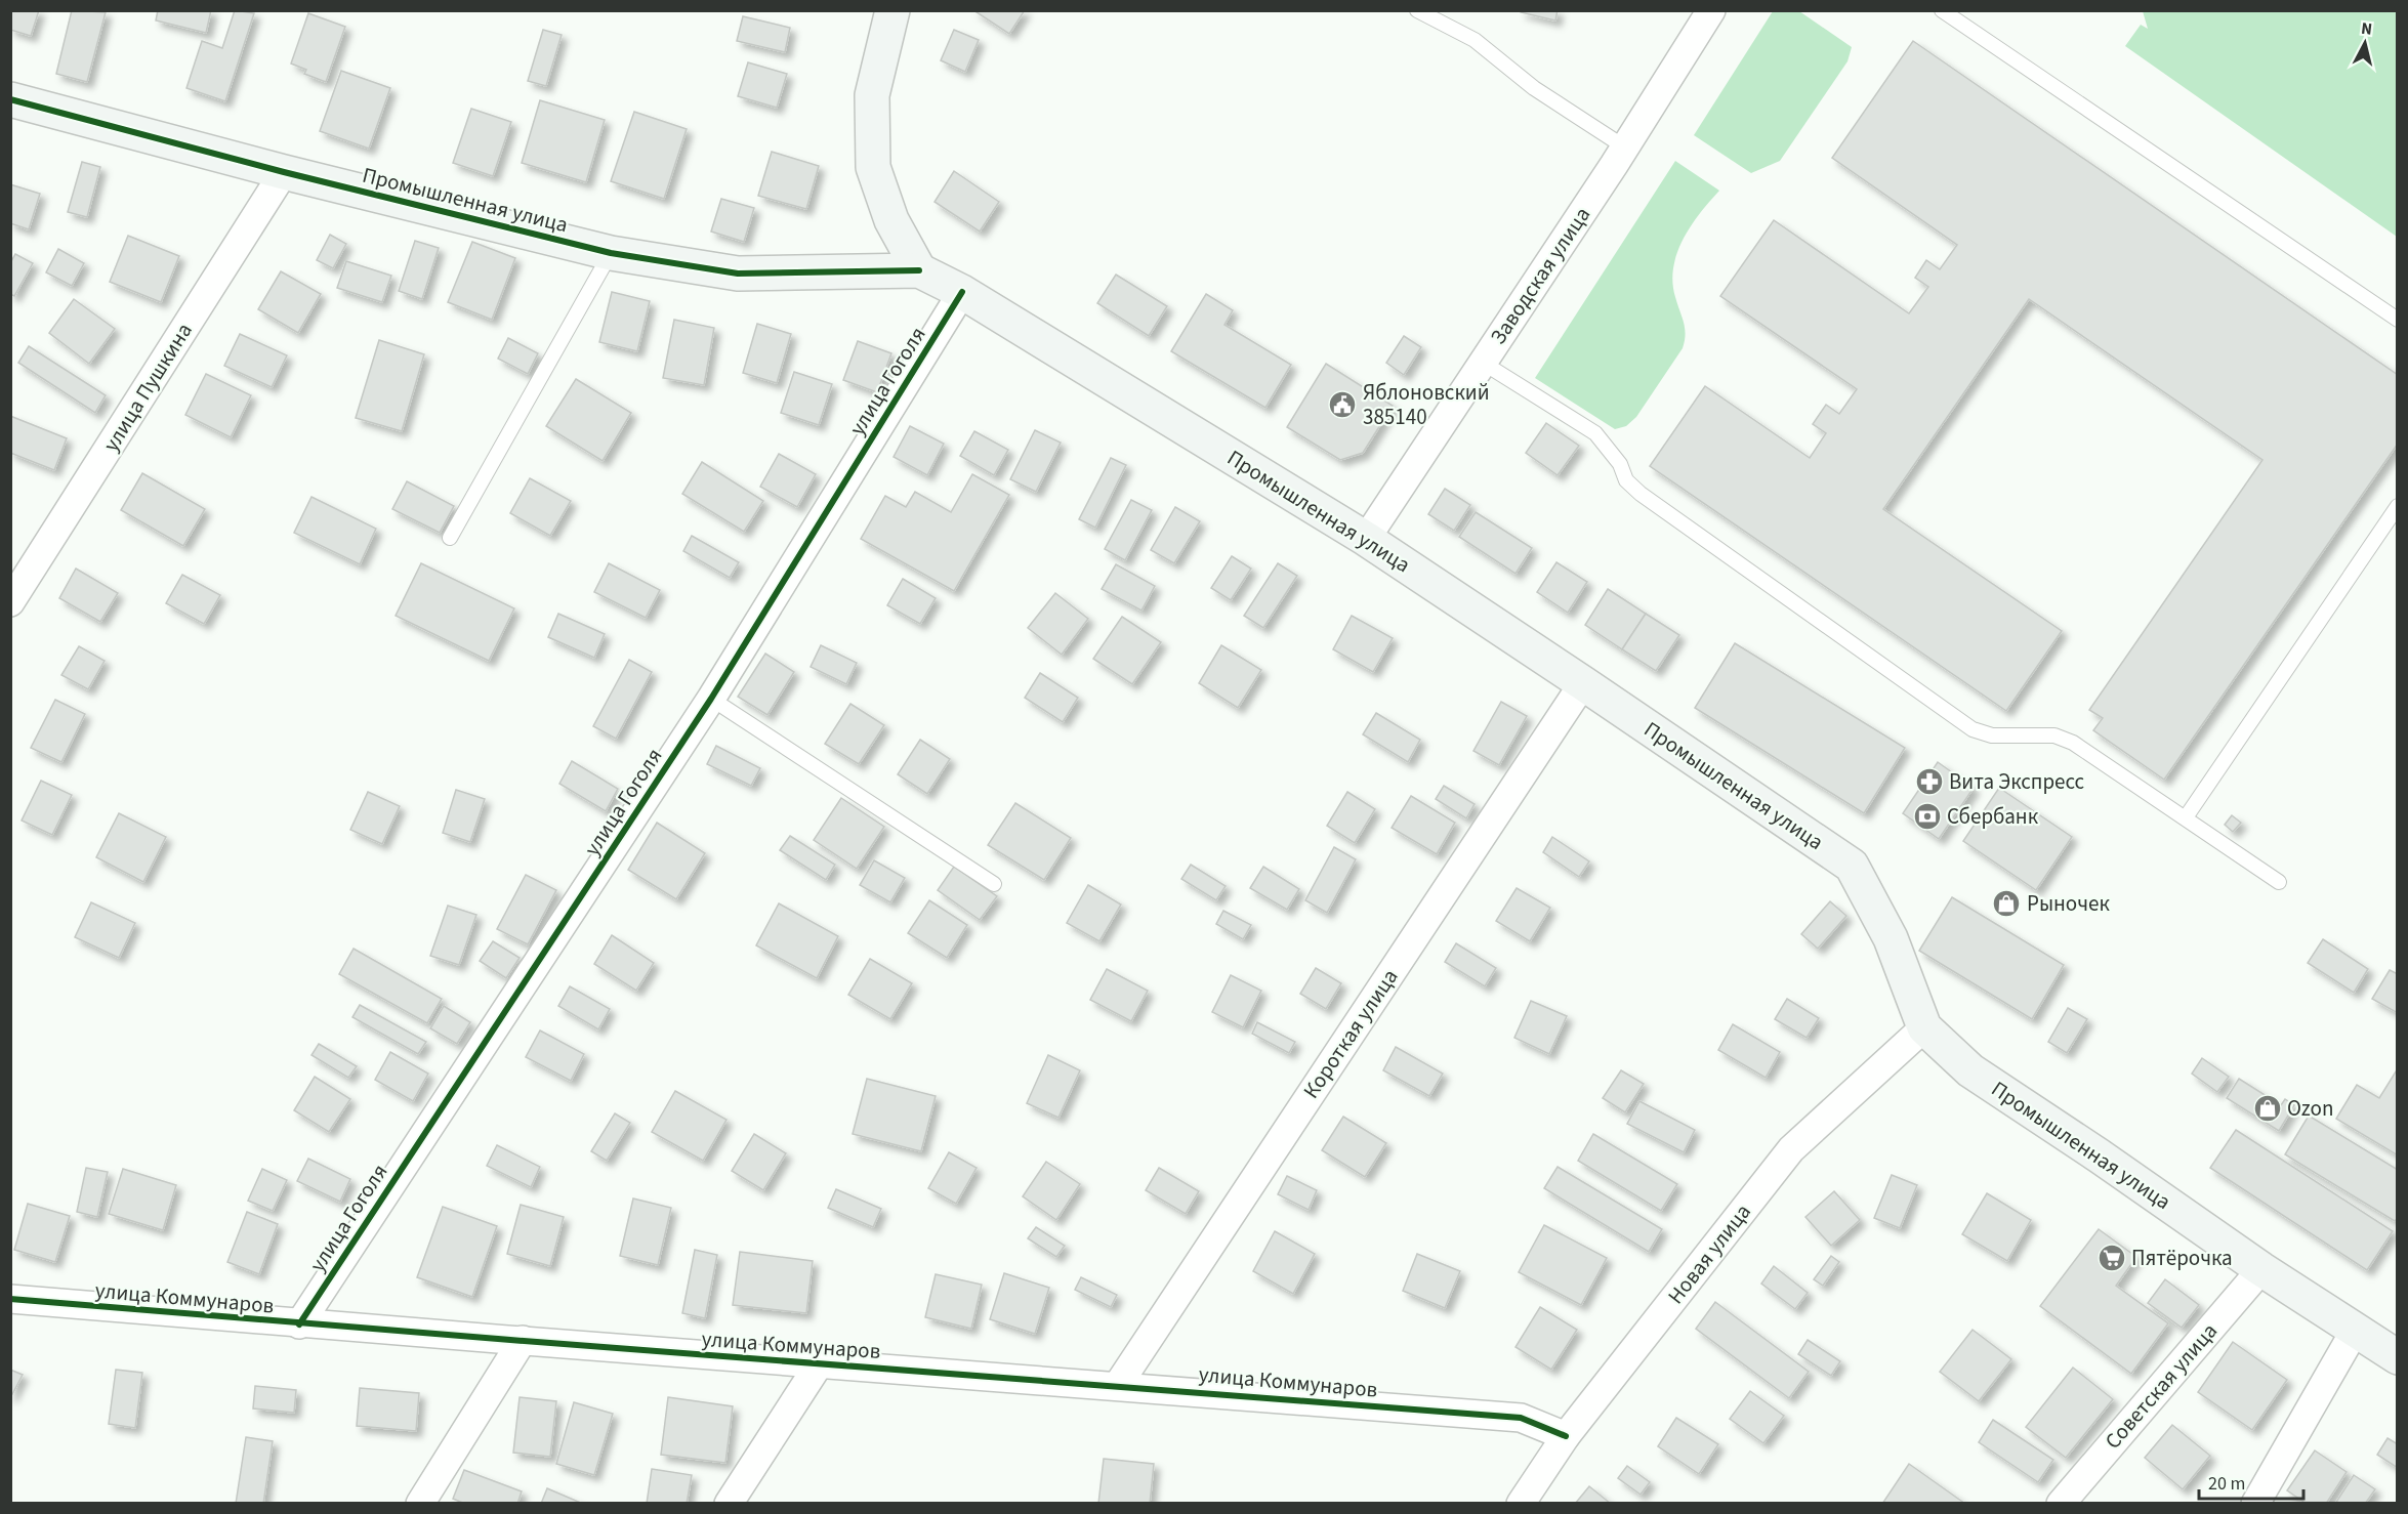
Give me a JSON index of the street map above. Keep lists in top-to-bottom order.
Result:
{
  "streets": {
    "main road": ["Промышленная улица"],
    "street": [
      "Заводская улица",
      "улица Гоголя",
      "улица Пушкина",
      "Короткая улица",
      "Новая улица",
      "улица Коммунаров",
      "Советская улица"
    ]
  },
  "crossings": [
    ["Промышленная улица", "Заводская улица"],
    ["Промышленная улица", "улица Гоголя"],
    ["Промышленная улица", "улица Пушкина"],
    ["Промышленная улица", "Короткая улица"],
    ["Промышленная улица", "Новая улица"],
    ["Промышленная улица", "Советская улица"],
    ["улица Гоголя", "улица Коммунаров"],
    ["Короткая улица", "улица Коммунаров"],
    ["Новая улица", "улица Коммунаров"]
  ],
  "places": {
    "public building": ["Яблоновский 385140"],
    "pharmacy": ["Вита Экспресс"],
    "bank": ["Сбербанк"],
    "shop": ["Рыночек", "Ozon"],
    "supermarket": ["Пятёрочка"]
  },
  "scale_bar": "20 m",
  "north": "top"
}
